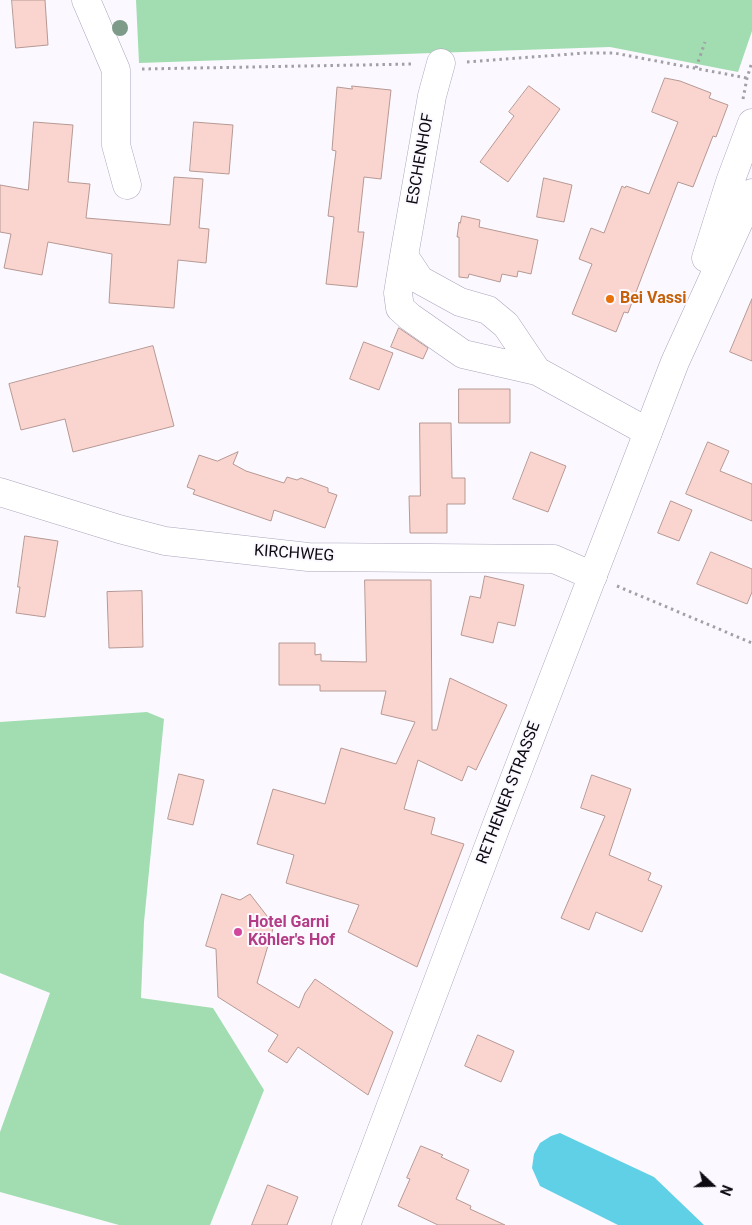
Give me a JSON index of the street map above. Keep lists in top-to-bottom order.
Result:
{
  "streets": {
    "street": ["ESCHENHOF", "KIRCHWEG", "RETHENER STRASSE"]
  },
  "crossings": [
    ["ESCHENHOF", "RETHENER STRASSE"],
    ["KIRCHWEG", "RETHENER STRASSE"]
  ],
  "places": ["Bei Vassi", "Hotel Garni Köhler's Hof"],
  "north": "right"
}
